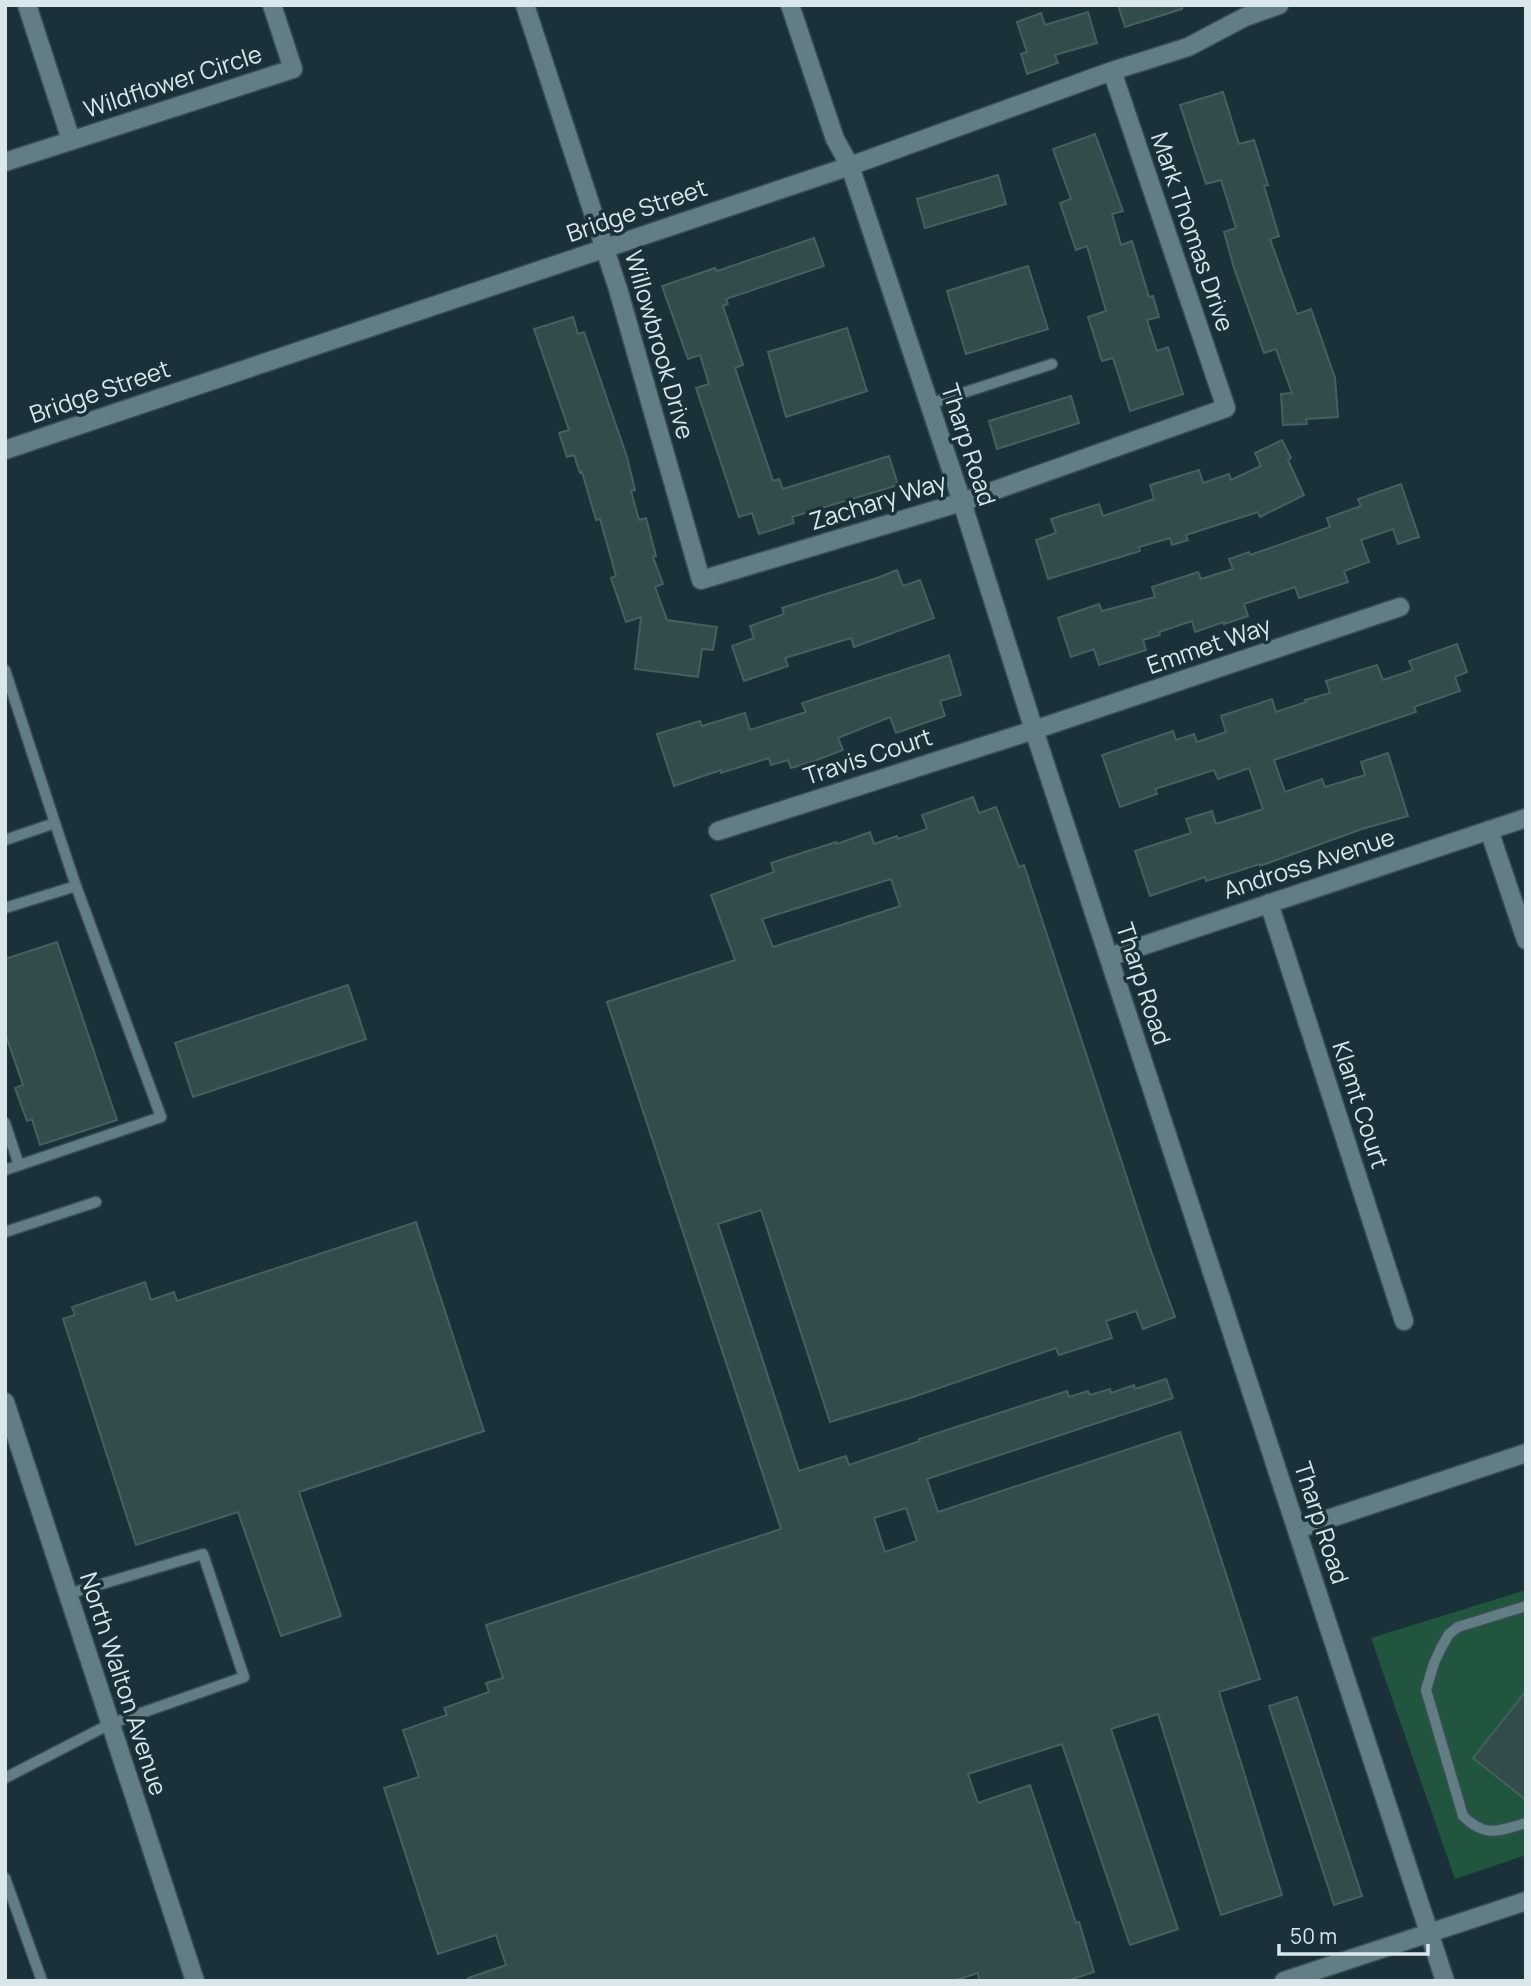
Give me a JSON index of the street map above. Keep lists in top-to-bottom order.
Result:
{
  "streets": {
    "street": [
      "Wildflower Circle",
      "Bridge Street",
      "Mark Thomas Drive",
      "Willowbrook Drive",
      "Tharp Road",
      "Zachary Way",
      "Emmet Way",
      "Travis Court",
      "Andross Avenue",
      "Klamt Court",
      "North Walton Avenue"
    ]
  },
  "crossings": [
    ["Bridge Street", "Mark Thomas Drive"],
    ["Bridge Street", "Willowbrook Drive"],
    ["Bridge Street", "Tharp Road"],
    ["Mark Thomas Drive", "Zachary Way"],
    ["Willowbrook Drive", "Zachary Way"],
    ["Tharp Road", "Zachary Way"],
    ["Tharp Road", "Emmet Way"],
    ["Tharp Road", "Travis Court"],
    ["Tharp Road", "Andross Avenue"],
    ["Emmet Way", "Travis Court"],
    ["Andross Avenue", "Klamt Court"]
  ],
  "scale_bar": "50 m"
}
